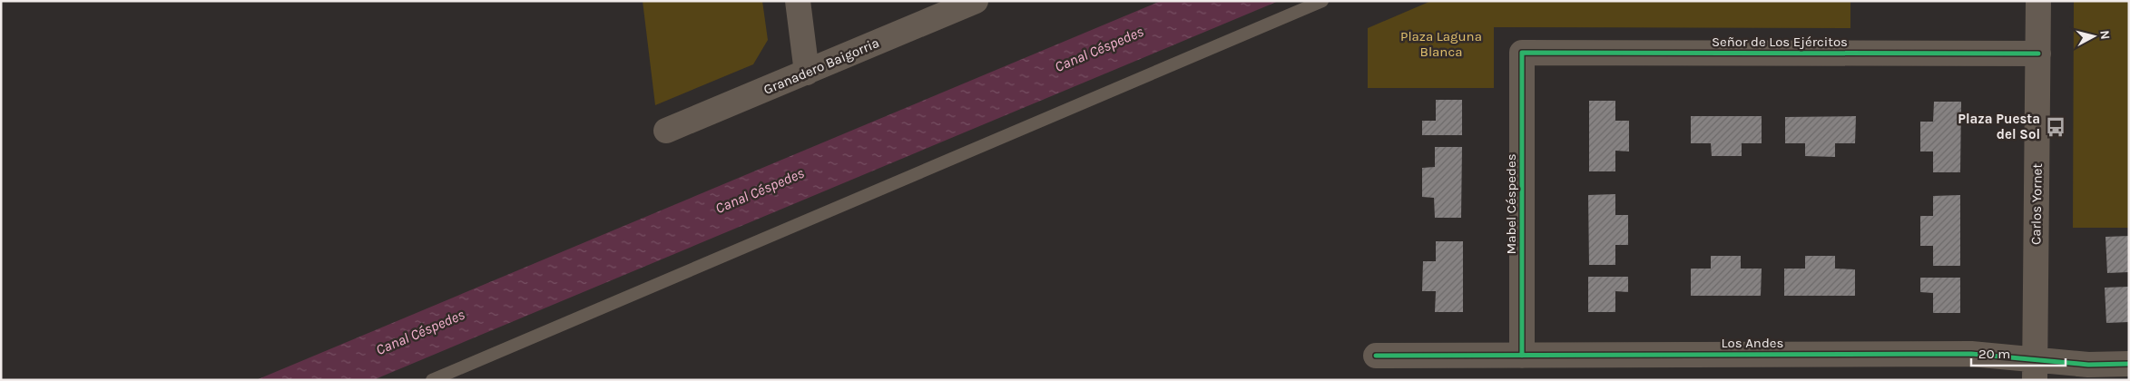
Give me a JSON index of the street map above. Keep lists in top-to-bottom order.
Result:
{
  "streets": {
    "street": [
      "Señor de Los Ejércitos",
      "Granadero Baigorria",
      "Mabel Céspedes",
      "Carlos Yornet",
      "Los Andes"
    ]
  },
  "crossings": [
    ["Señor de Los Ejércitos", "Mabel Céspedes"],
    ["Señor de Los Ejércitos", "Carlos Yornet"],
    ["Mabel Céspedes", "Los Andes"],
    ["Carlos Yornet", "Los Andes"]
  ],
  "water": ["Canal Céspedes"],
  "parks": ["Plaza Laguna Blanca"],
  "places": {
    "bus stop": ["Plaza Puesta del Sol"]
  },
  "scale_bar": "20 m",
  "north": "right"
}
